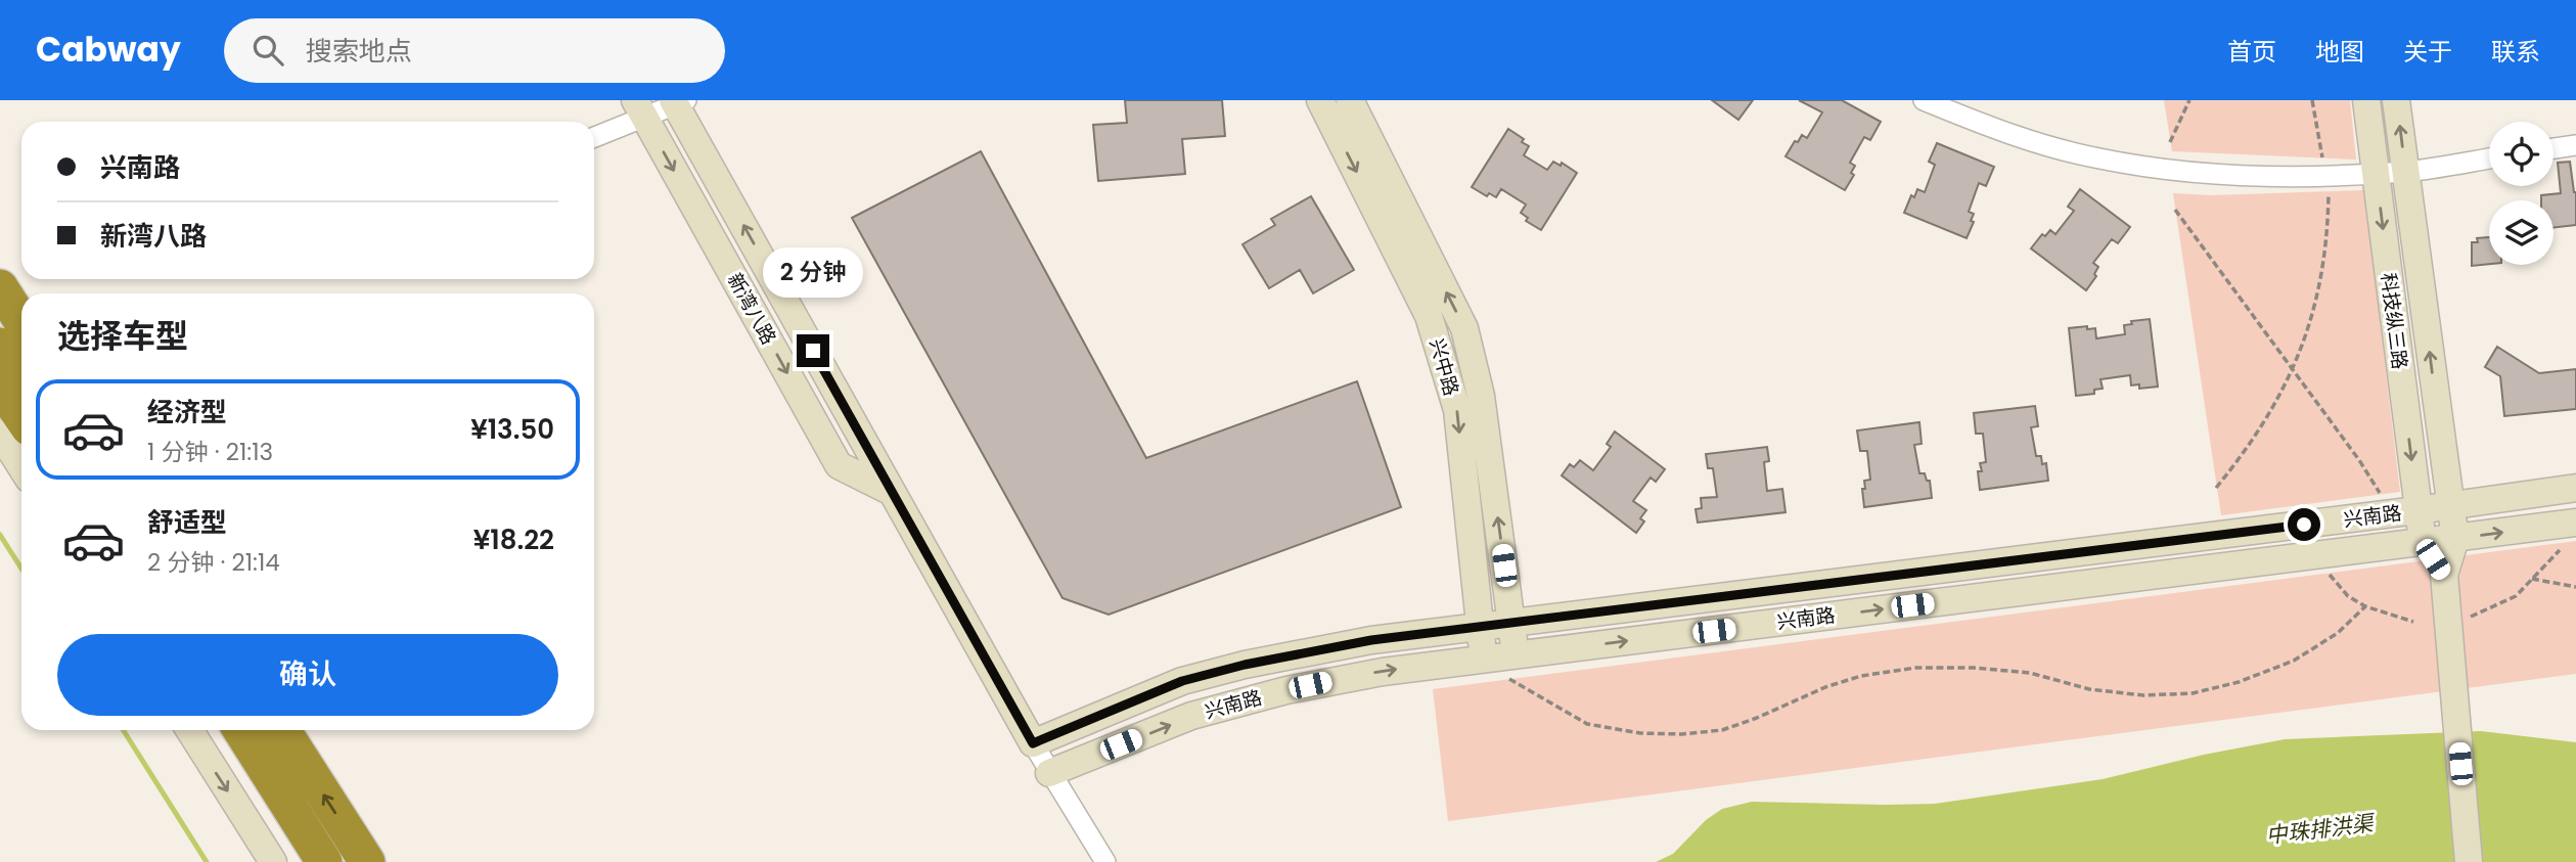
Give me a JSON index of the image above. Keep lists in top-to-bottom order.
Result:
{
  "streets": {
    "street": [
      "新湾八路",
      "科技纵三路",
      "兴中路",
      "兴南路"
    ]
  },
  "crossings": [
    ["新湾八路", "兴南路"],
    ["科技纵三路", "兴南路"],
    ["兴中路", "兴南路"]
  ],
  "water": ["中珠排洪渠"],
  "page": {
    "header": "Cabway",
    "search": "搜索地点",
    "nav": [
      "首页",
      "地图",
      "关于",
      "联系"
    ],
    "banner": ["兴南路", "新湾八路"],
    "bubble": "2 分钟",
    "heading": "选择车型",
    "list": [
      {
        "name": "经济型",
        "note": "1 分钟 · 21:13",
        "value": "¥13.50"
      },
      {
        "name": "舒适型",
        "note": "2 分钟 · 21:14",
        "value": "¥18.22"
      }
    ],
    "buttons": "确认"
  }
}
